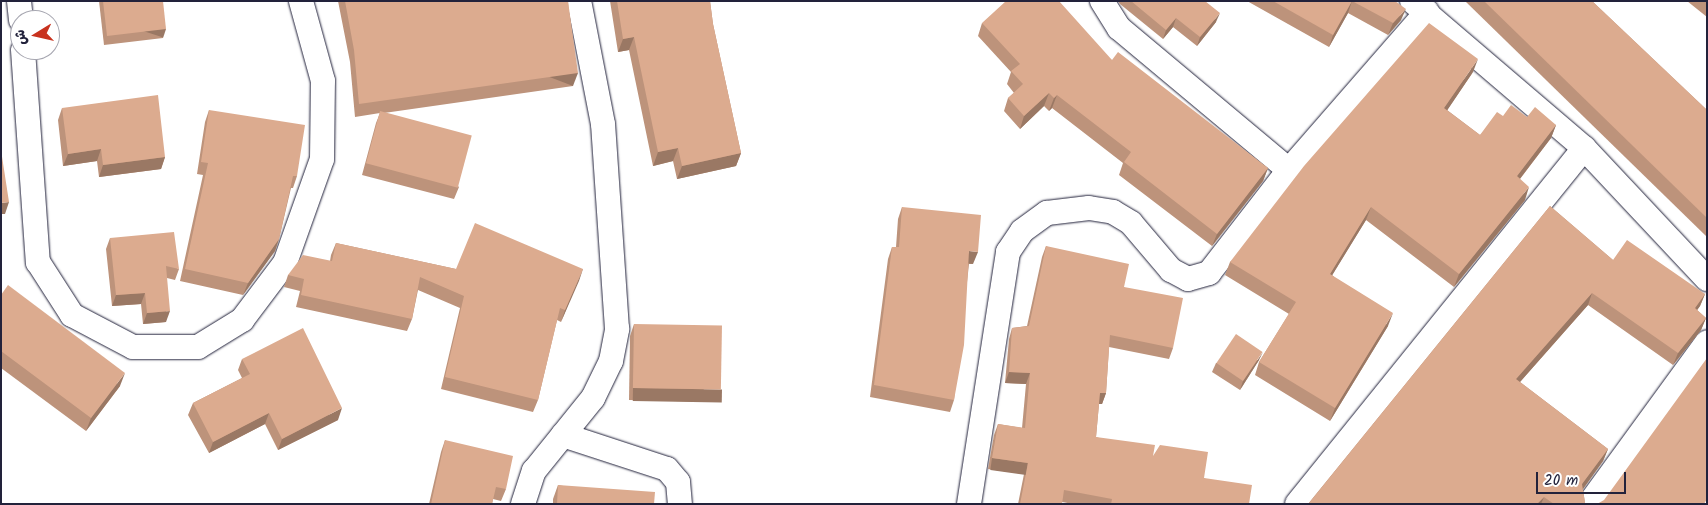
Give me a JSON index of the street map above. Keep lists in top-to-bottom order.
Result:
{
  "scale_bar": "20 m",
  "north": "left"
}
